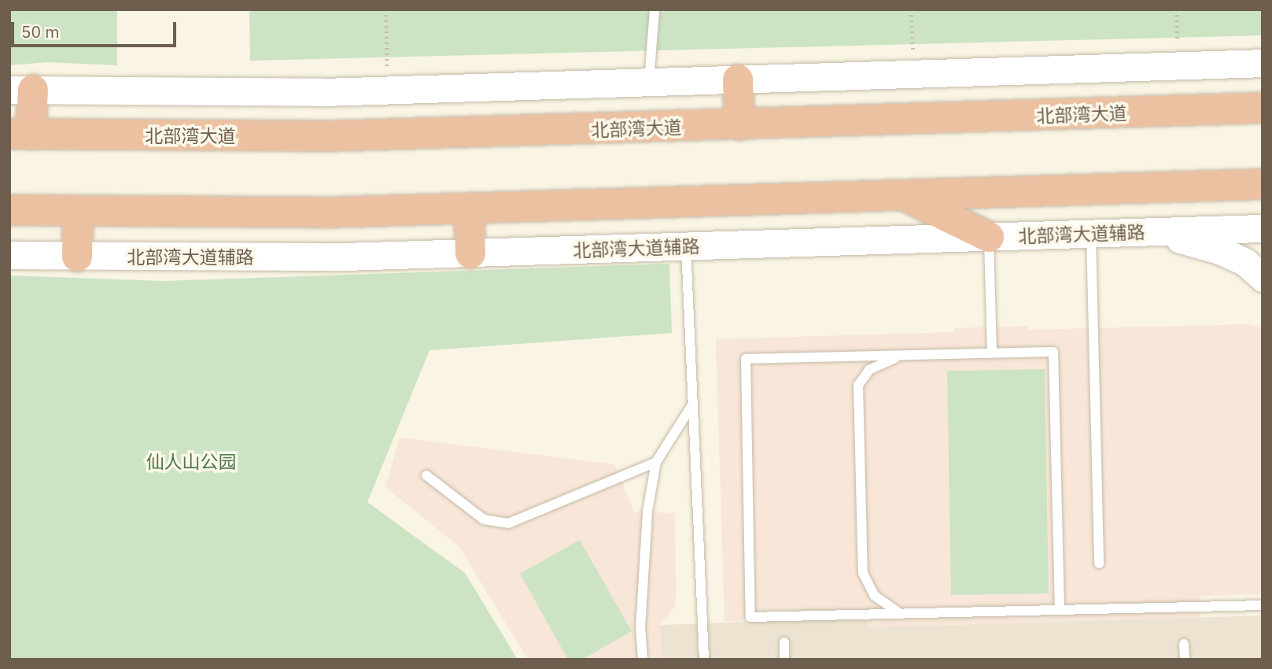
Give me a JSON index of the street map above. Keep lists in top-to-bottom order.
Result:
{
  "streets": {
    "highway": ["北部湾大道"],
    "main road": ["北部湾大道辅路"]
  },
  "parks": ["仙人山公园"],
  "scale_bar": "50 m"
}
